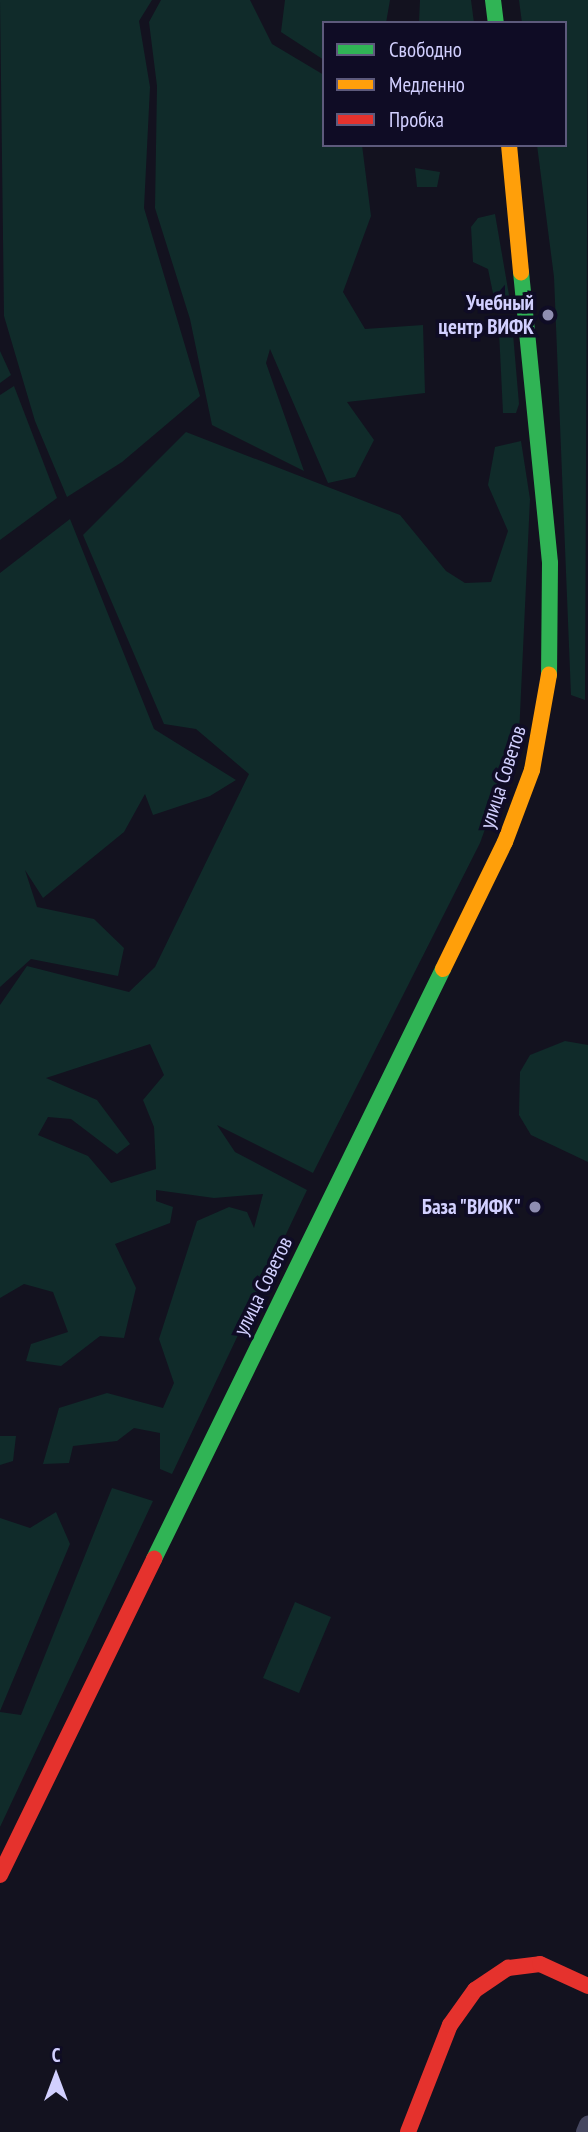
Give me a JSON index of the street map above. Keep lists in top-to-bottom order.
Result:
{
  "streets": {
    "main road": ["улица Советов"]
  },
  "places": ["Учебный центр ВИФК", "База \"ВИФК\""],
  "legend": ["Свободно", "Медленно", "Пробка"],
  "north": "top"
}
